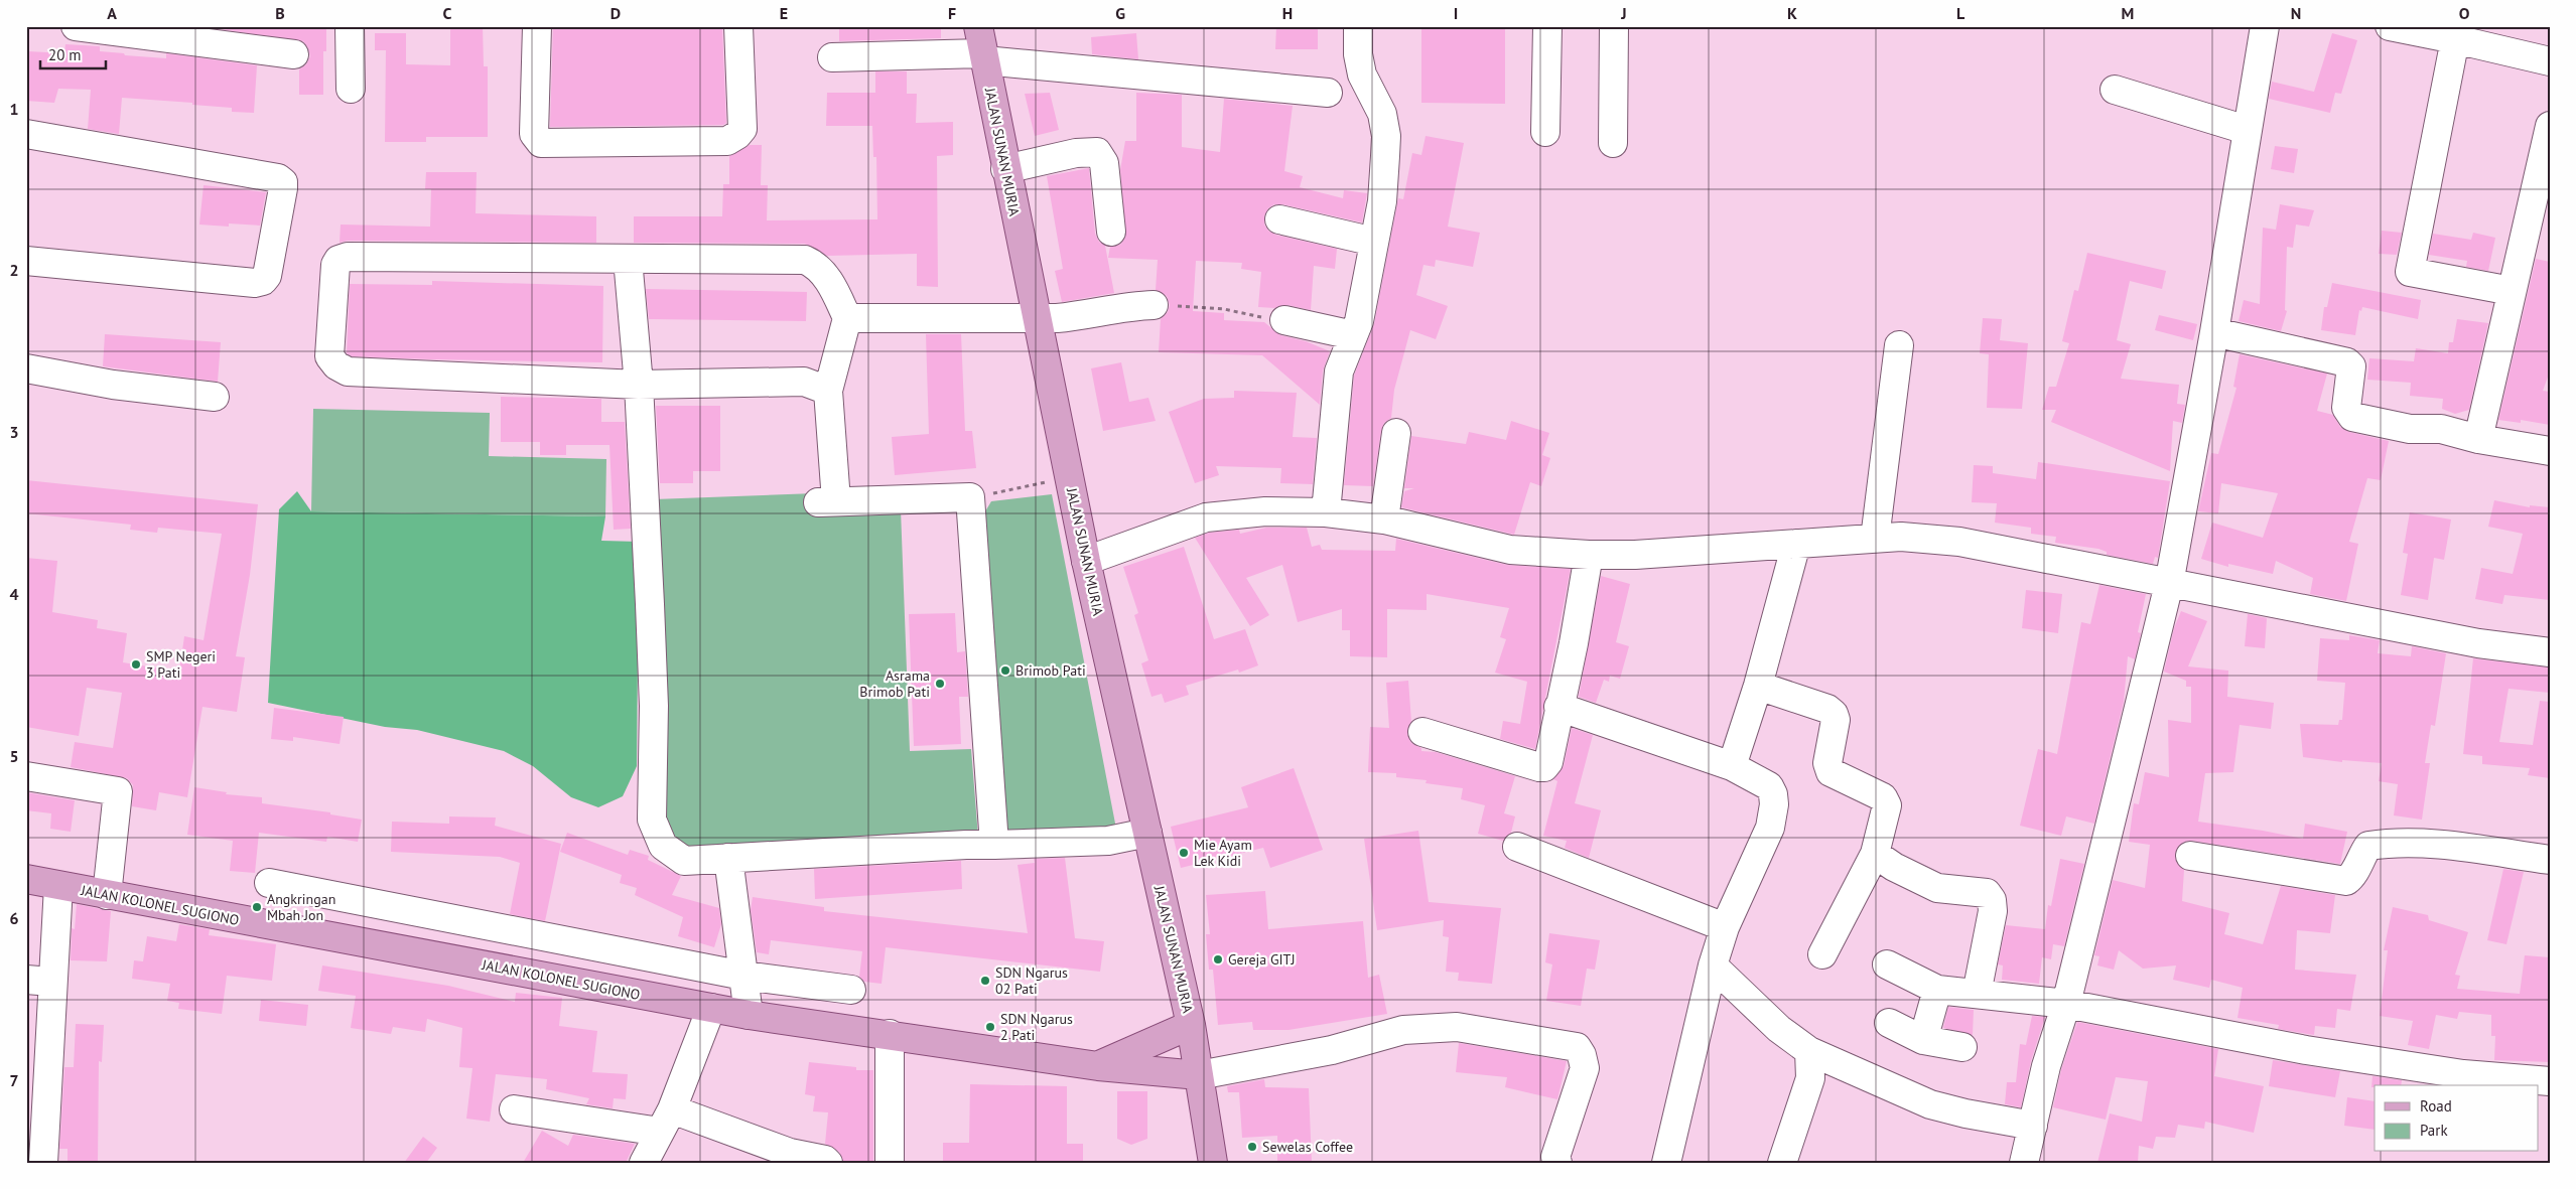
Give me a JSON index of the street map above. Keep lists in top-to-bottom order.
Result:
{
  "streets": {
    "main road": ["JALAN SUNAN MURIA", "JALAN KOLONEL SUGIONO"]
  },
  "crossings": [
    ["JALAN SUNAN MURIA", "JALAN KOLONEL SUGIONO"]
  ],
  "places": [
    "SMP Negeri 3 Pati",
    "Brimob Pati",
    "Asrama Brimob Pati",
    "Mie Ayam Lek Kidi",
    "Angkringan Mbah Jon",
    "Gereja GITJ",
    "SDN Ngarus 02 Pati",
    "SDN Ngarus 2 Pati",
    "Sewelas Coffee"
  ],
  "legend": ["Road", "Park"],
  "scale_bar": "20 m",
  "grid": {
    "columns": [
      "A",
      "B",
      "C",
      "D",
      "E",
      "F",
      "G",
      "H",
      "I",
      "J",
      "K",
      "L",
      "M",
      "N",
      "O"
    ],
    "rows": [
      "1",
      "2",
      "3",
      "4",
      "5",
      "6",
      "7"
    ]
  }
}
